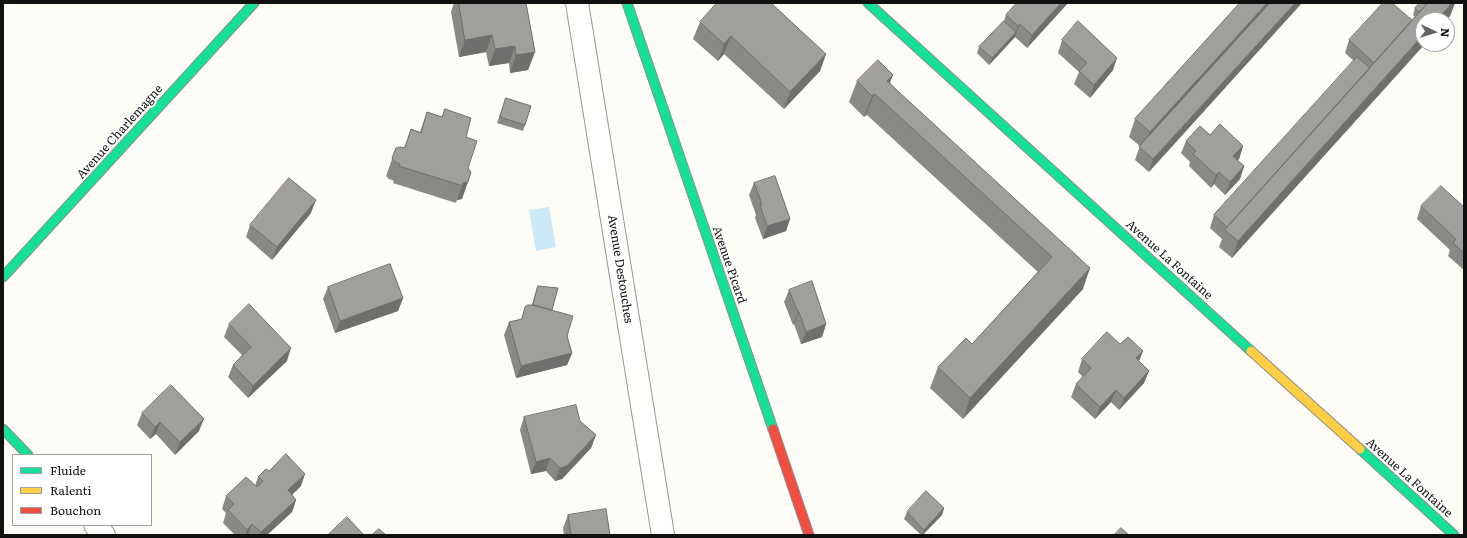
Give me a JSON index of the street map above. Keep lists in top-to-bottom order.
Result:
{
  "streets": {
    "street": [
      "Avenue Charlemagne",
      "Avenue La Fontaine",
      "Avenue Picard",
      "Avenue Destouches"
    ]
  },
  "legend": ["Fluide", "Ralenti", "Bouchon"],
  "north": "right"
}
